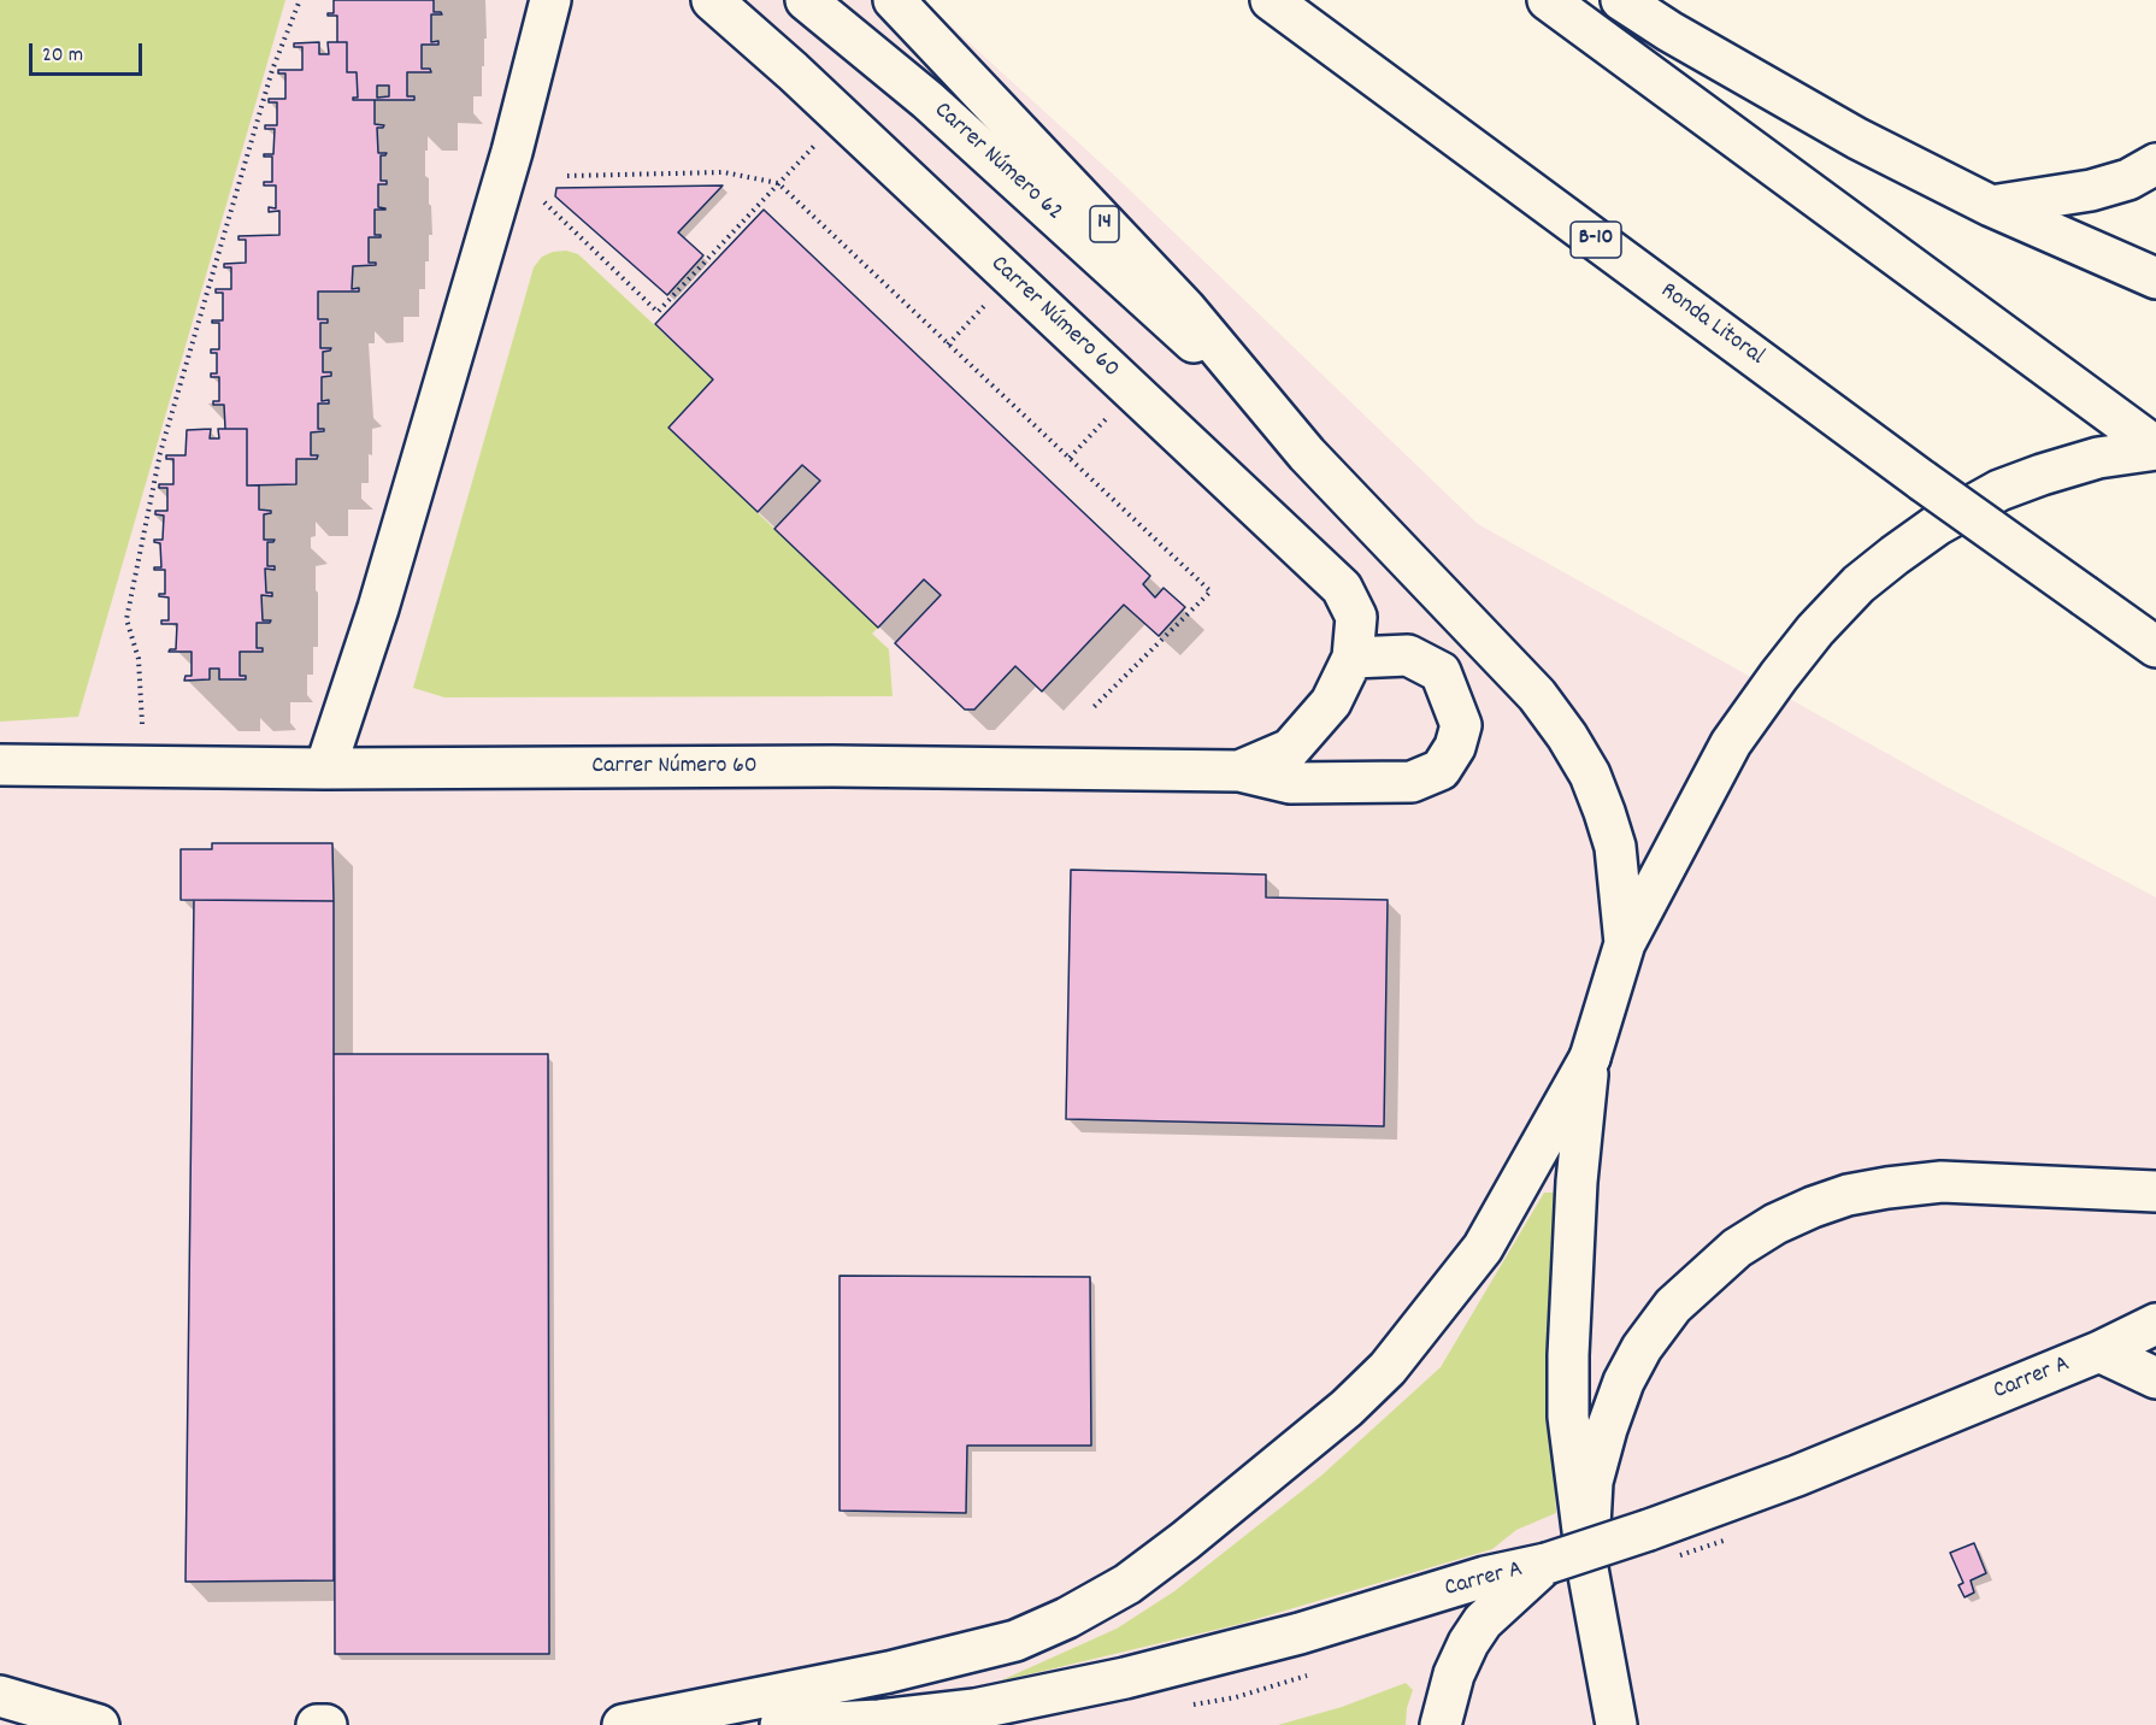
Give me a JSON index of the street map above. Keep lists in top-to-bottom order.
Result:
{
  "streets": {
    "main road": [
      "Carrer Número 62",
      "14",
      "B-10",
      "Carrer Número 60",
      "Ronda Litoral",
      "Carrer A"
    ]
  },
  "crossings": [
    ["Carrer Número 62", "14"]
  ],
  "scale_bar": "20 m"
}
